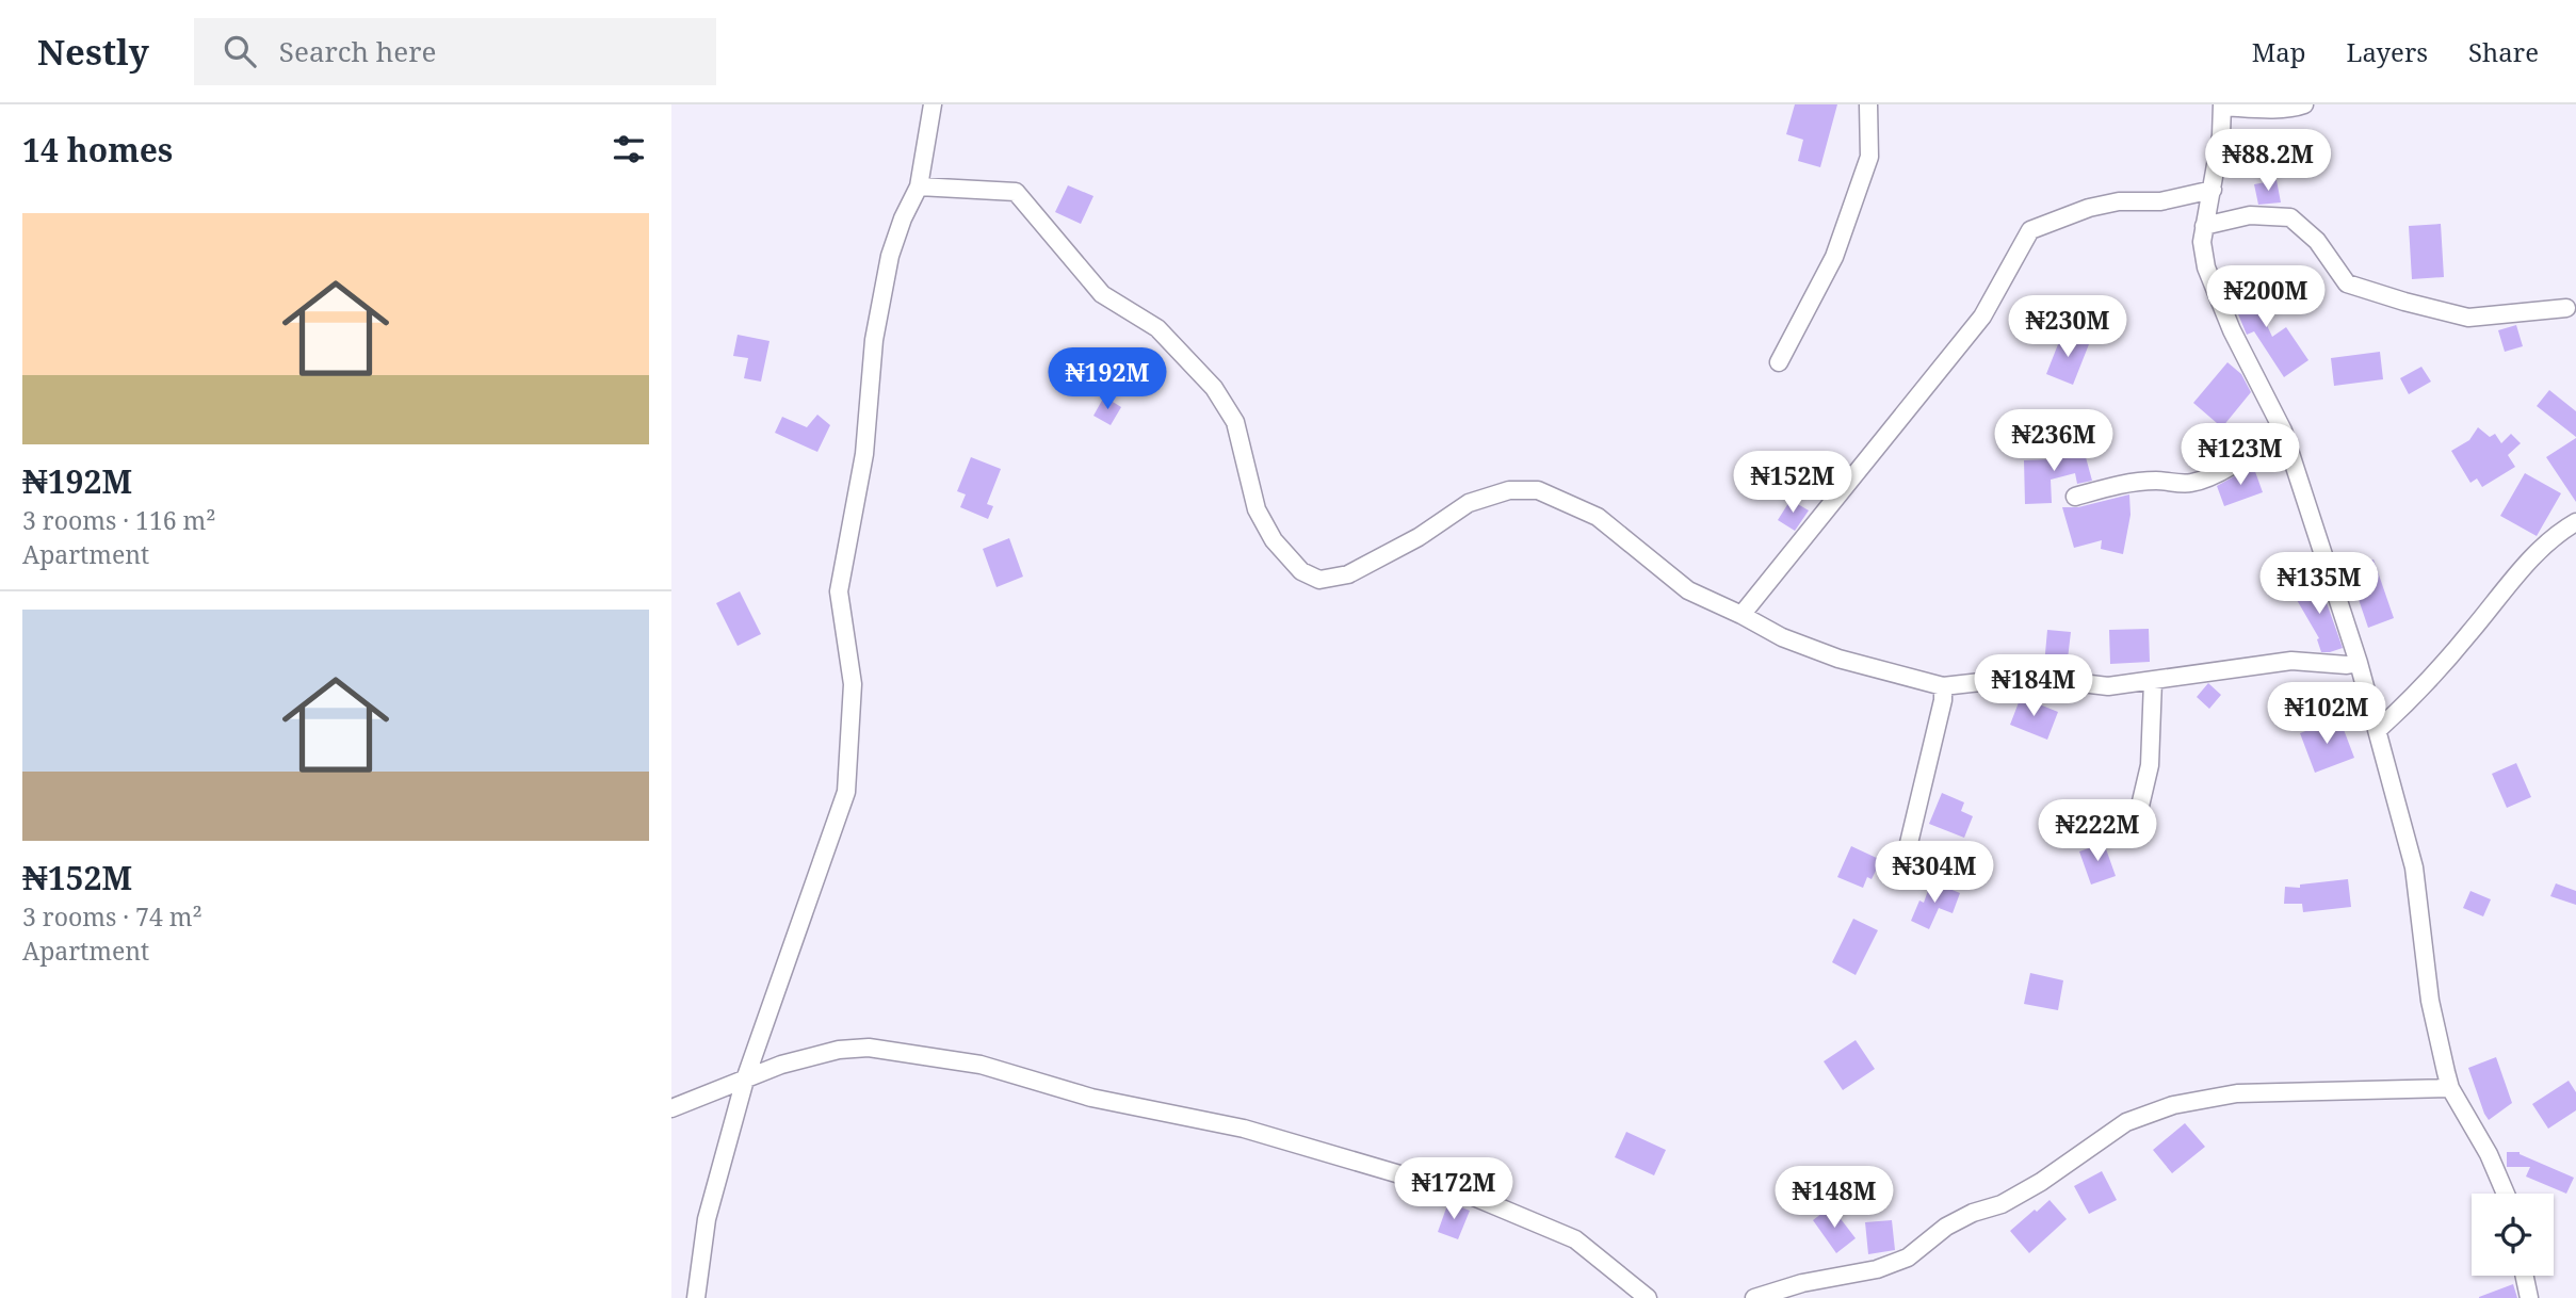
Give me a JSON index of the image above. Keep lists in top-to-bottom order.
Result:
{
  "page": {
    "header": "Nestly",
    "search": "Search here",
    "nav": ["Map", "Layers", "Share"],
    "heading": "14 homes",
    "price": [
      "₦88.2M",
      "₦200M",
      "₦230M",
      "₦192M",
      "₦236M",
      "₦123M",
      "₦152M",
      "₦135M",
      "₦184M",
      "₦102M",
      "₦222M",
      "₦304M",
      "₦172M",
      "₦148M"
    ],
    "list": [
      {
        "name": "₦192M",
        "note": "3 rooms · 116 m² · Apartment"
      },
      {
        "name": "₦152M",
        "note": "3 rooms · 74 m² · Apartment"
      }
    ]
  }
}
